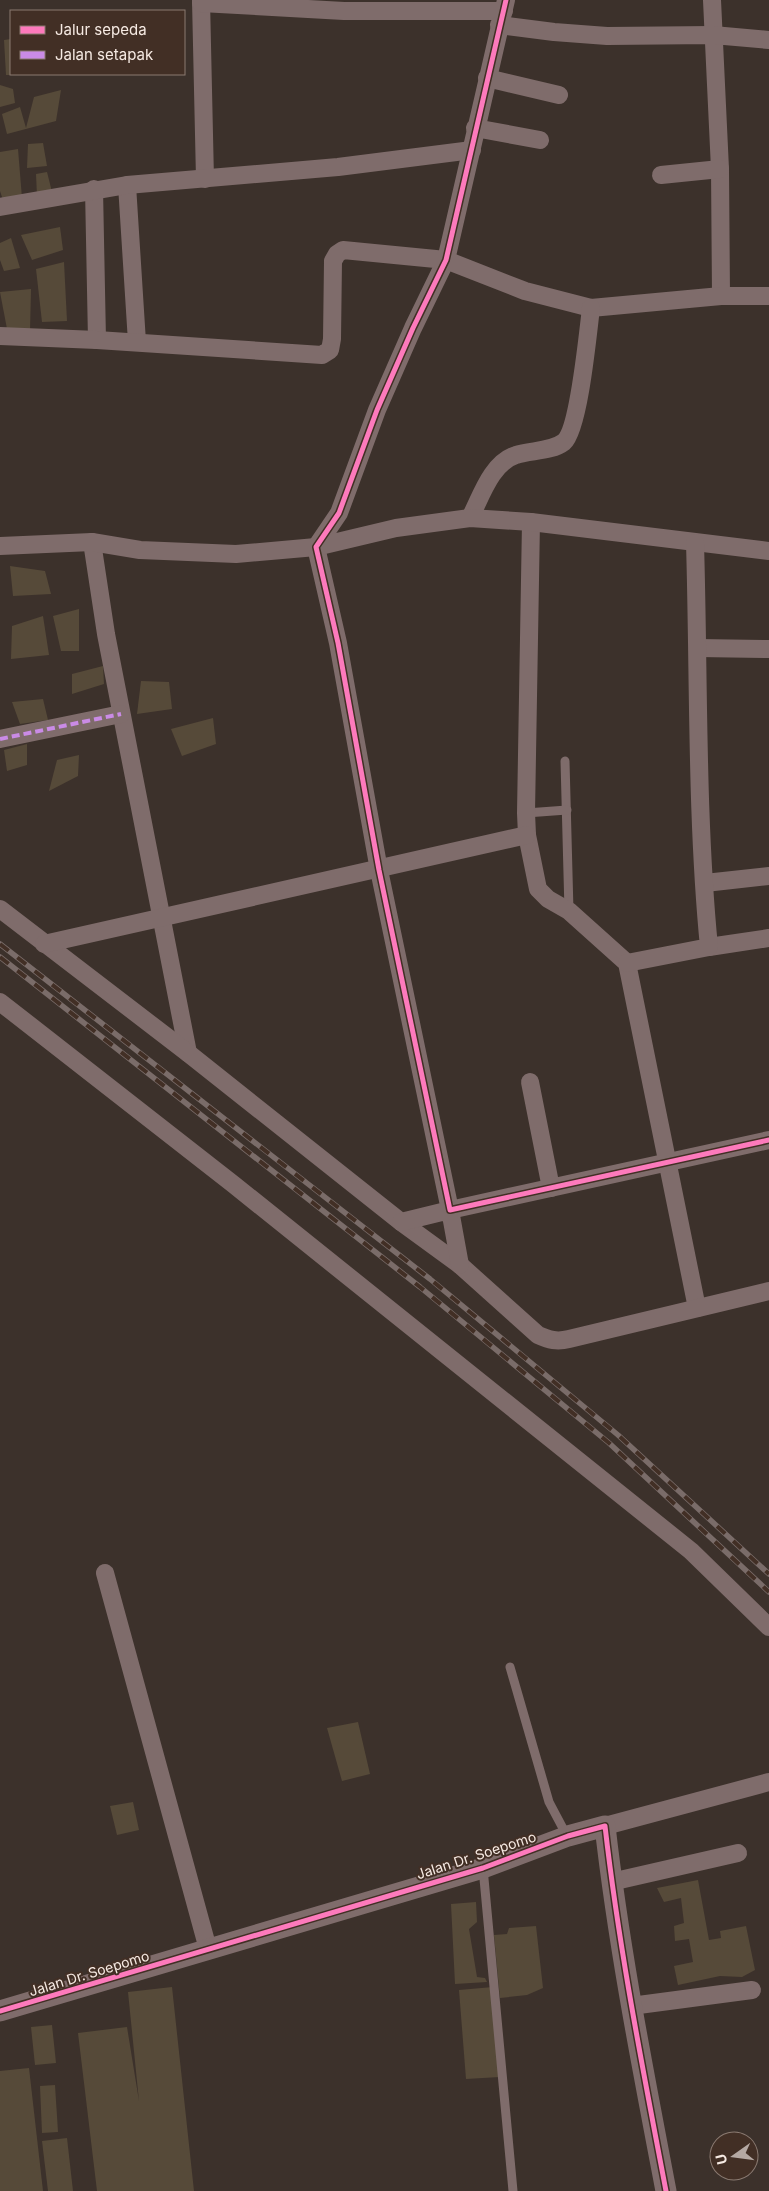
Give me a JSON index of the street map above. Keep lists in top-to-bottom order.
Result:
{
  "streets": {
    "street": ["Jalan Dr. Soepomo"]
  },
  "legend": ["Jalur sepeda", "Jalan setapak"],
  "north": "left"
}
